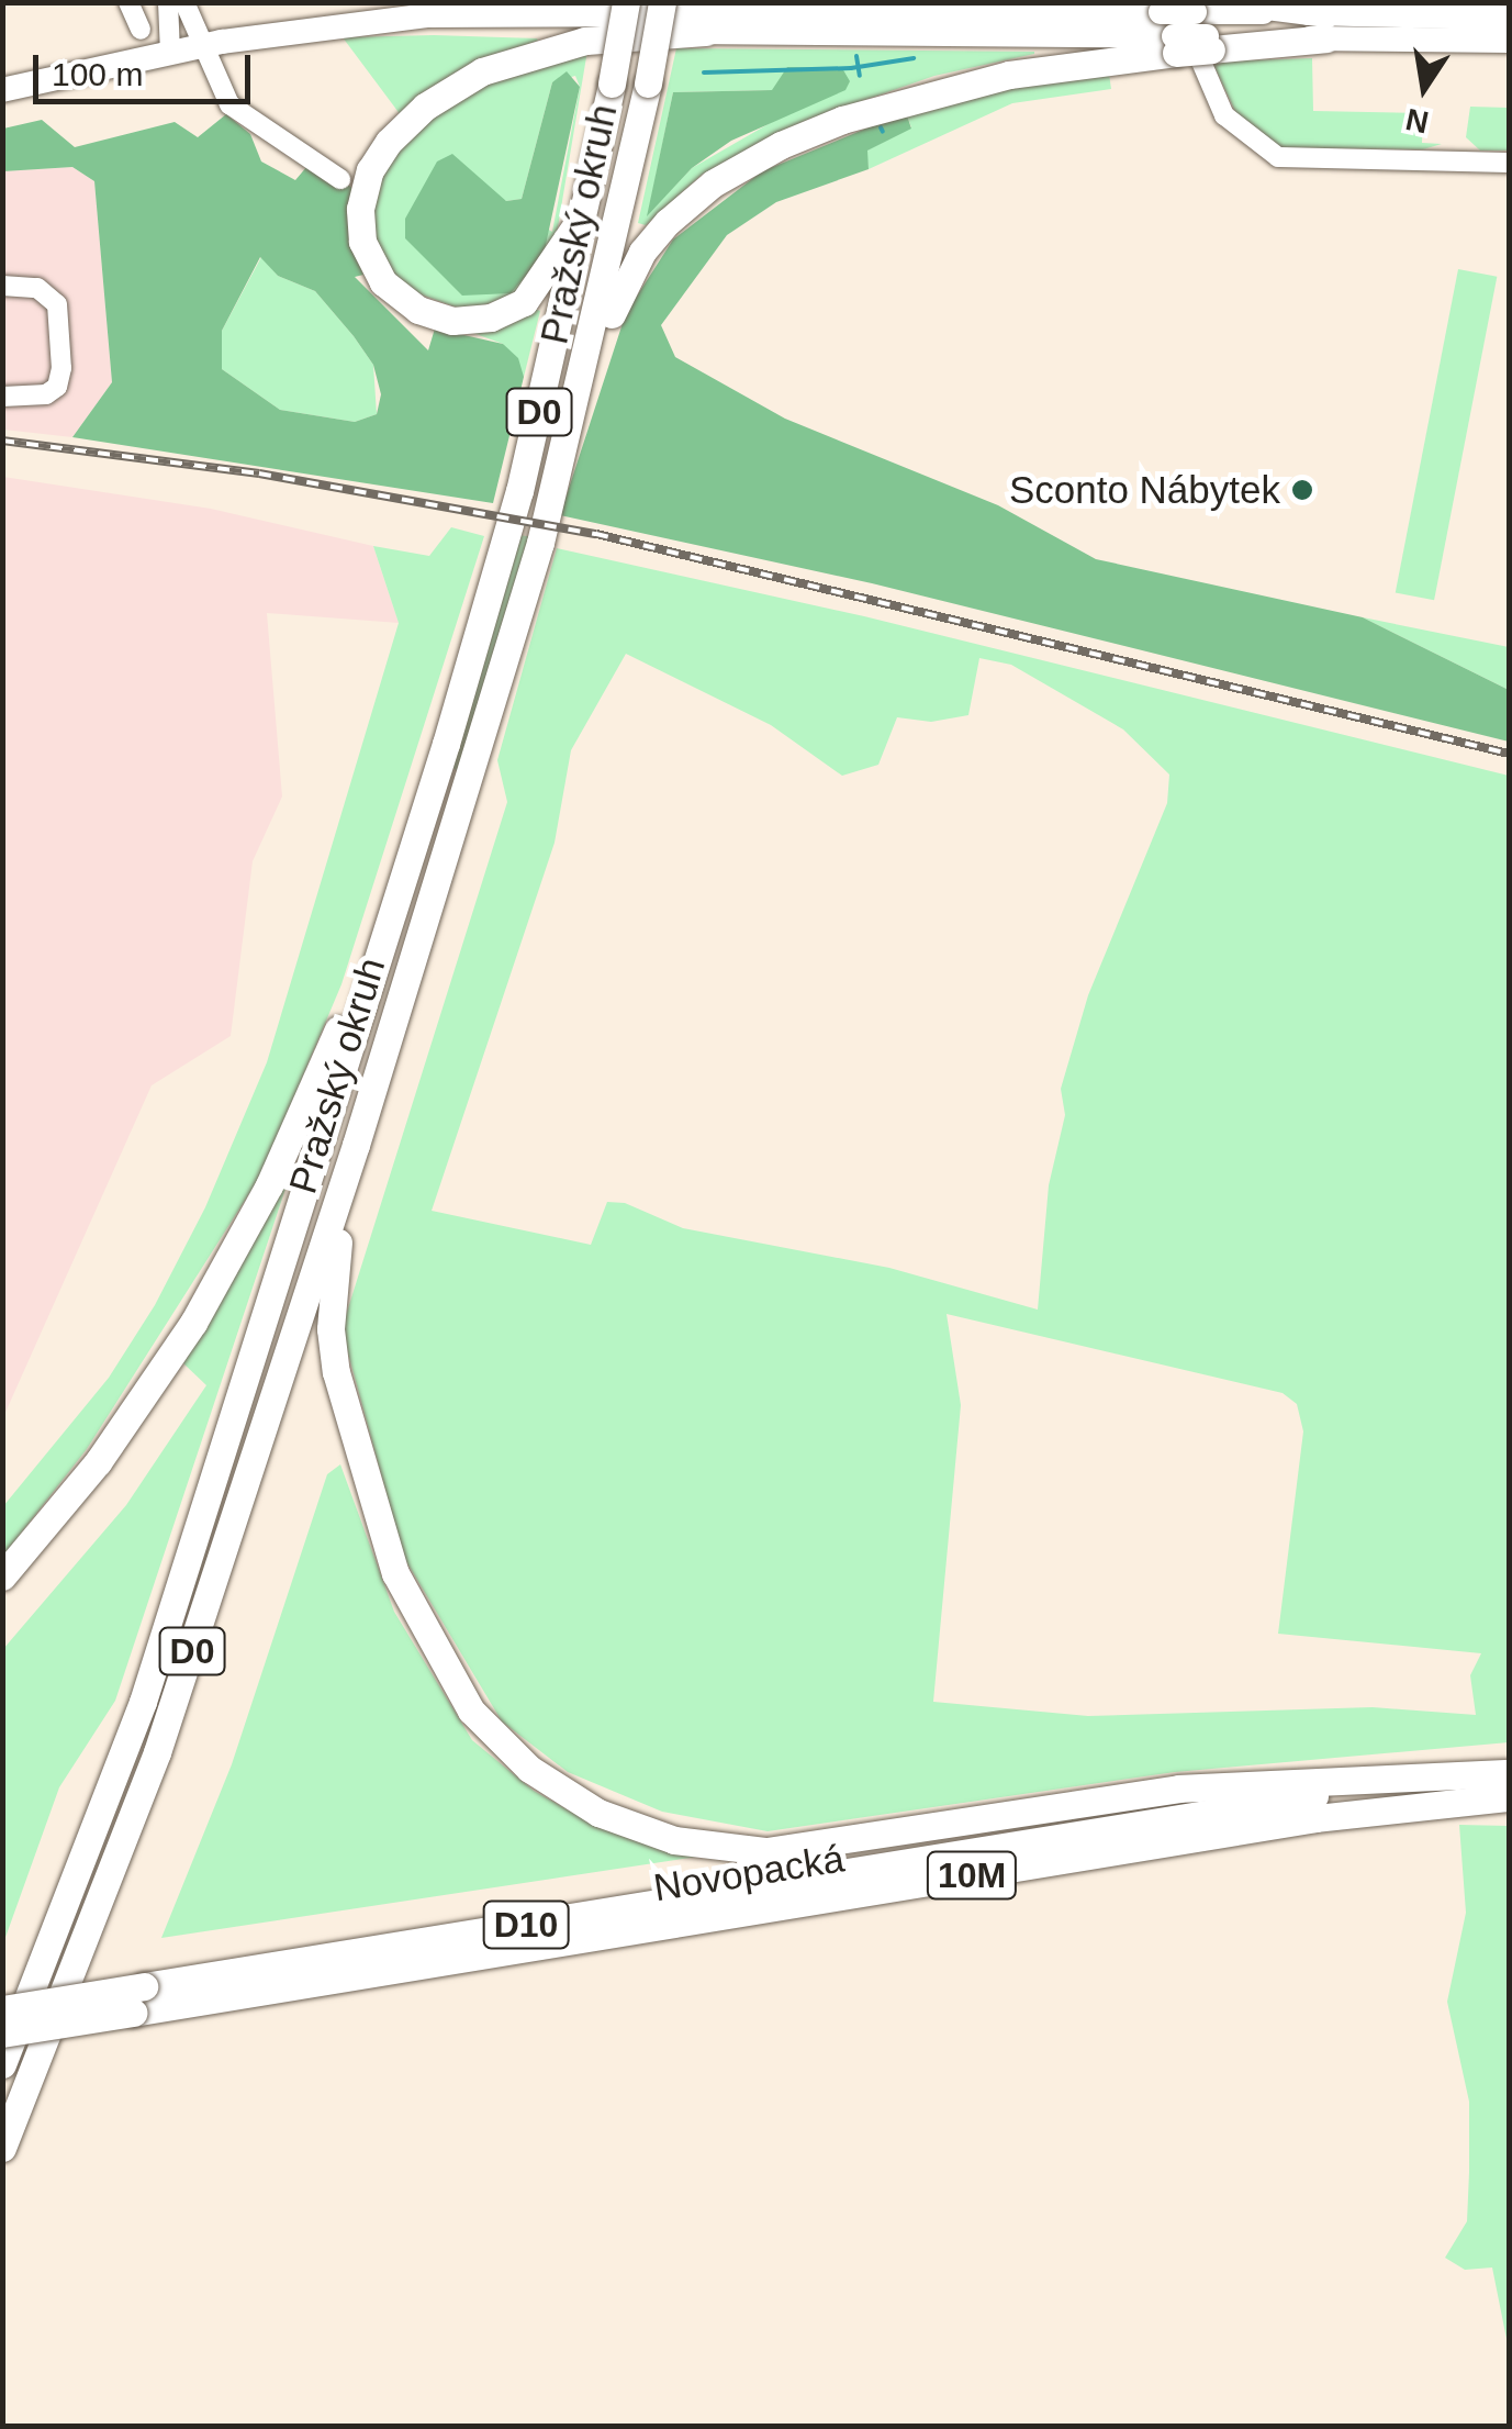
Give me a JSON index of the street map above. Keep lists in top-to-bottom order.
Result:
{
  "streets": {
    "highway": [
      "Pražský okruh",
      "D0",
      "Novopacká",
      "10M",
      "D10"
    ]
  },
  "places": ["Sconto Nábytek"],
  "scale_bar": "100 m",
  "north": "bottom"
}
